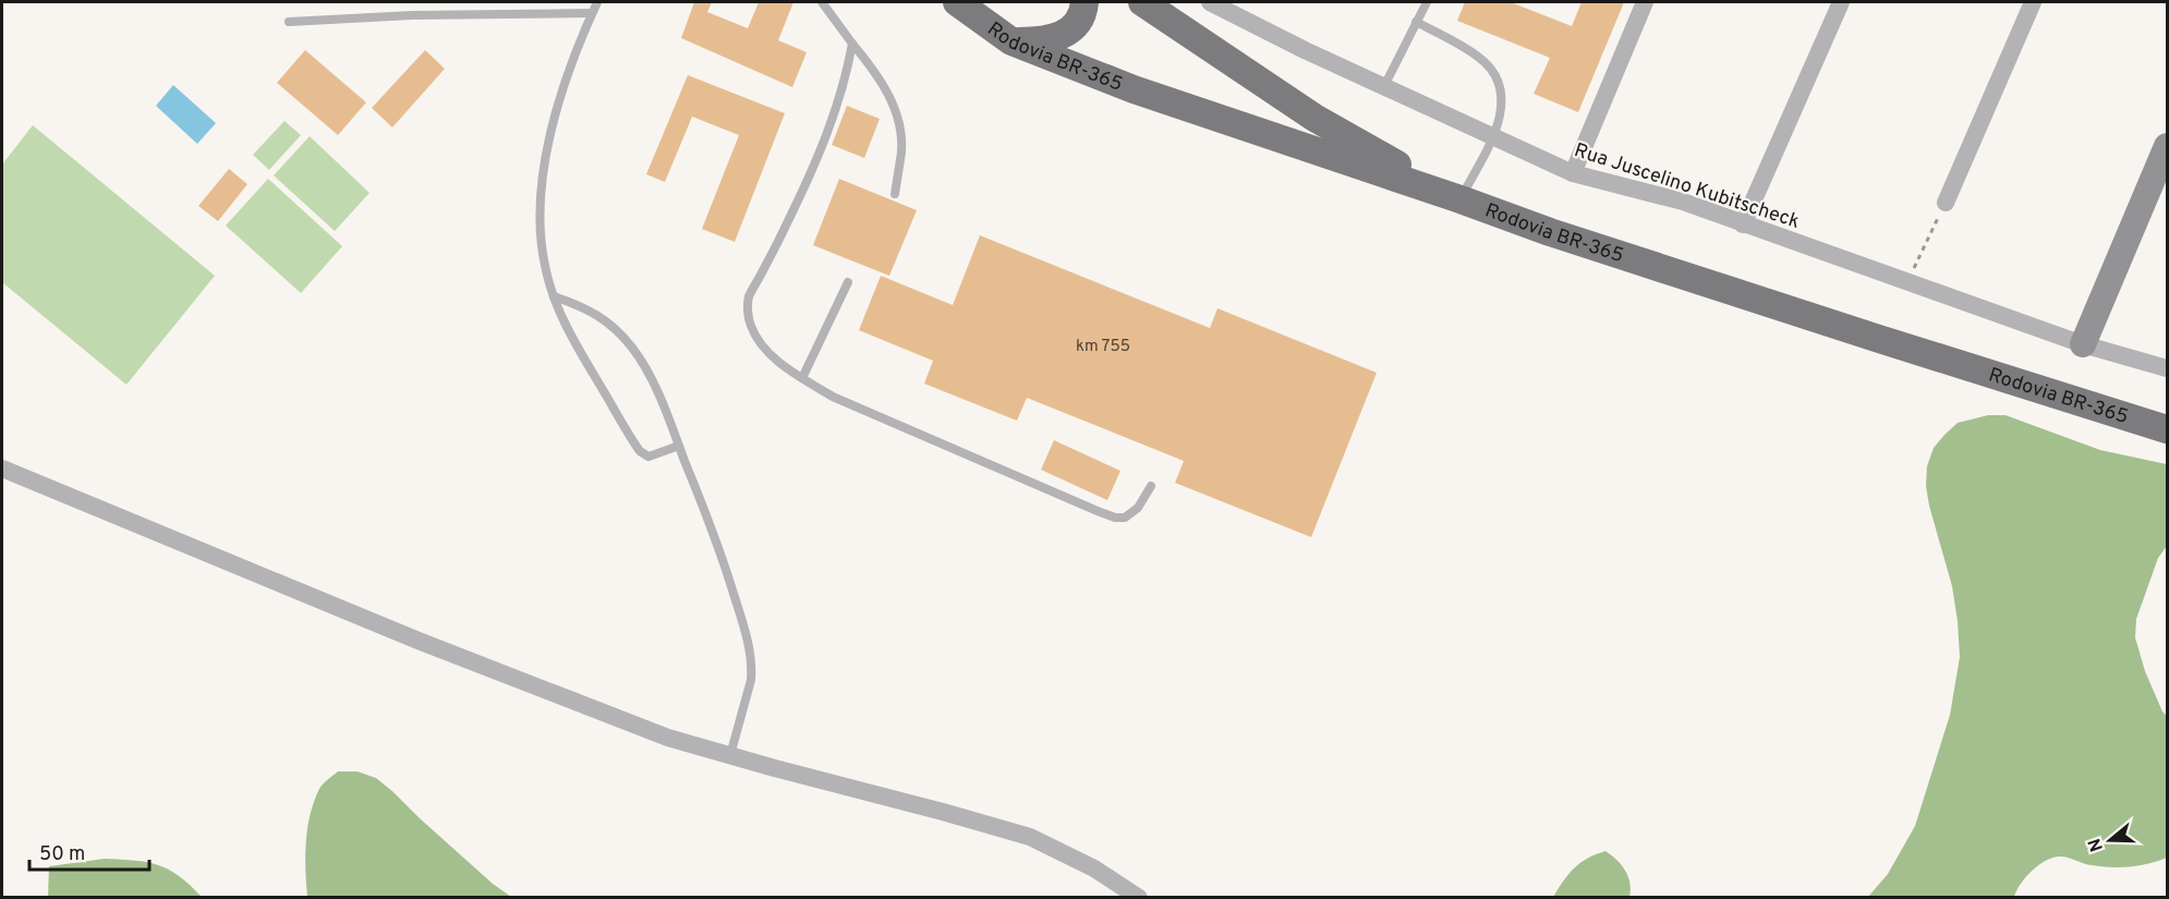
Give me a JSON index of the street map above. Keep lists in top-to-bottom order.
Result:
{
  "streets": {
    "main road": ["Rodovia BR-365"],
    "street": ["Rua Juscelino Kubitscheck"]
  },
  "house_numbers": ["km 755"],
  "scale_bar": "50 m",
  "north": "left"
}
